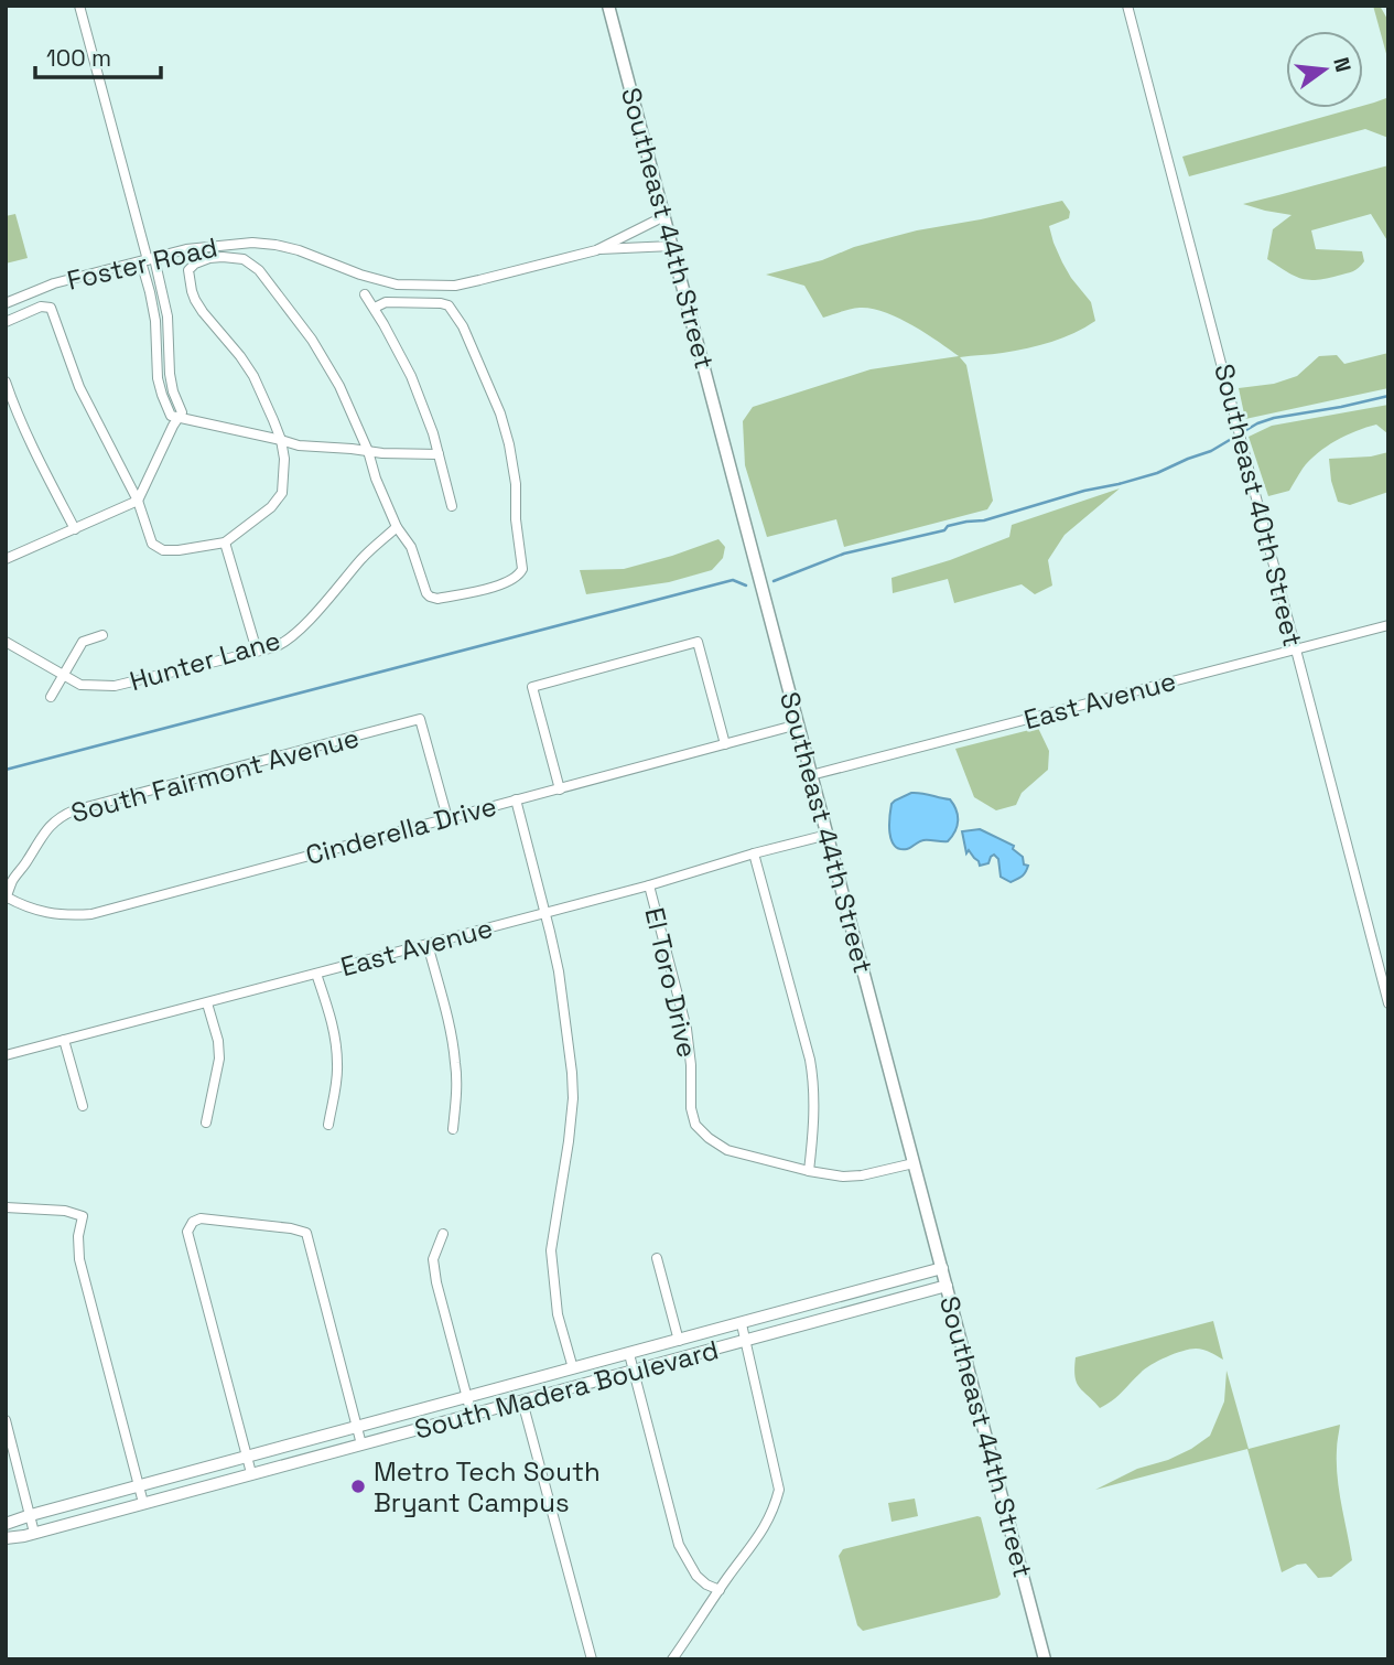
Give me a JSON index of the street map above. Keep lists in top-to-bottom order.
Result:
{
  "streets": {
    "main road": ["Southeast 44th Street"],
    "street": [
      "Foster Road",
      "Southeast 40th Street",
      "Hunter Lane",
      "East Avenue",
      "South Fairmont Avenue",
      "Cinderella Drive",
      "El Toro Drive",
      "South Madera Boulevard"
    ]
  },
  "crossings": [
    ["Southeast 44th Street", "Foster Road"],
    ["Southeast 44th Street", "East Avenue"],
    ["Southeast 44th Street", "Cinderella Drive"],
    ["Southeast 44th Street", "El Toro Drive"],
    ["Southeast 44th Street", "South Madera Boulevard"],
    ["Southeast 40th Street", "East Avenue"],
    ["East Avenue", "El Toro Drive"],
    ["South Fairmont Avenue", "Cinderella Drive"]
  ],
  "places": ["Metro Tech South Bryant Campus"],
  "scale_bar": "100 m",
  "north": "right"
}
